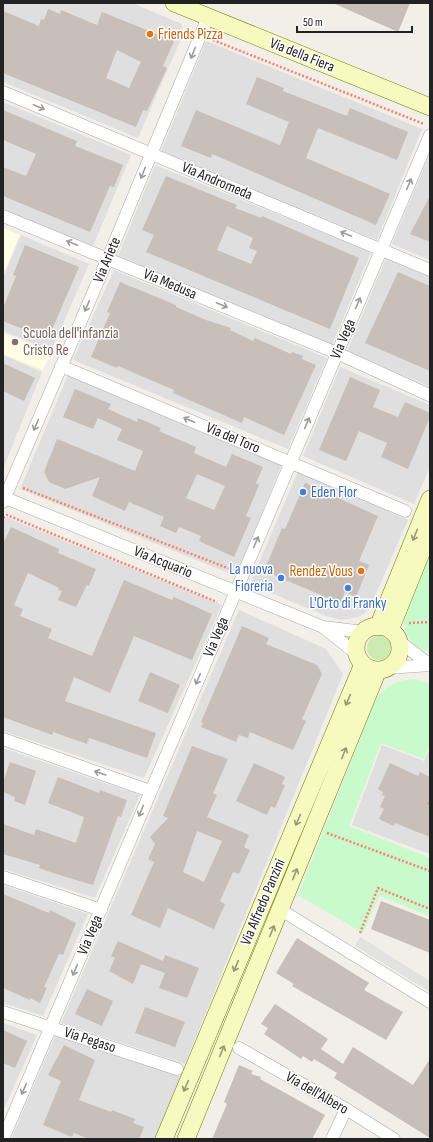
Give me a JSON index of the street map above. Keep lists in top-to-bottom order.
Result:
{
  "streets": {
    "main road": ["Via della Fiera", "Via Alfredo Panzini"],
    "street": [
      "Via Andromeda",
      "Via Ariete",
      "Via Medusa",
      "Via Vega",
      "Via del Toro",
      "Via Acquario",
      "Via Pegaso",
      "Via dell'Albero"
    ]
  },
  "crossings": [
    ["Via della Fiera", "Via Ariete"],
    ["Via Andromeda", "Via Ariete"],
    ["Via Andromeda", "Via Vega"],
    ["Via Ariete", "Via Medusa"],
    ["Via Ariete", "Via del Toro"],
    ["Via Ariete", "Via Acquario"],
    ["Via Medusa", "Via Vega"],
    ["Via Vega", "Via del Toro"],
    ["Via Vega", "Via Acquario"],
    ["Via Vega", "Via Pegaso"],
    ["Via Acquario", "Via Alfredo Panzini"]
  ],
  "one_way": ["Via Ariete", "Via del Toro"],
  "places": [
    "Friends Pizza",
    "Scuola dell'infanzia Cristo Re",
    "Eden Flor",
    "Rendez Vous",
    "La nuova Fioreria",
    "L'Orto di Franky"
  ],
  "scale_bar": "50 m"
}
